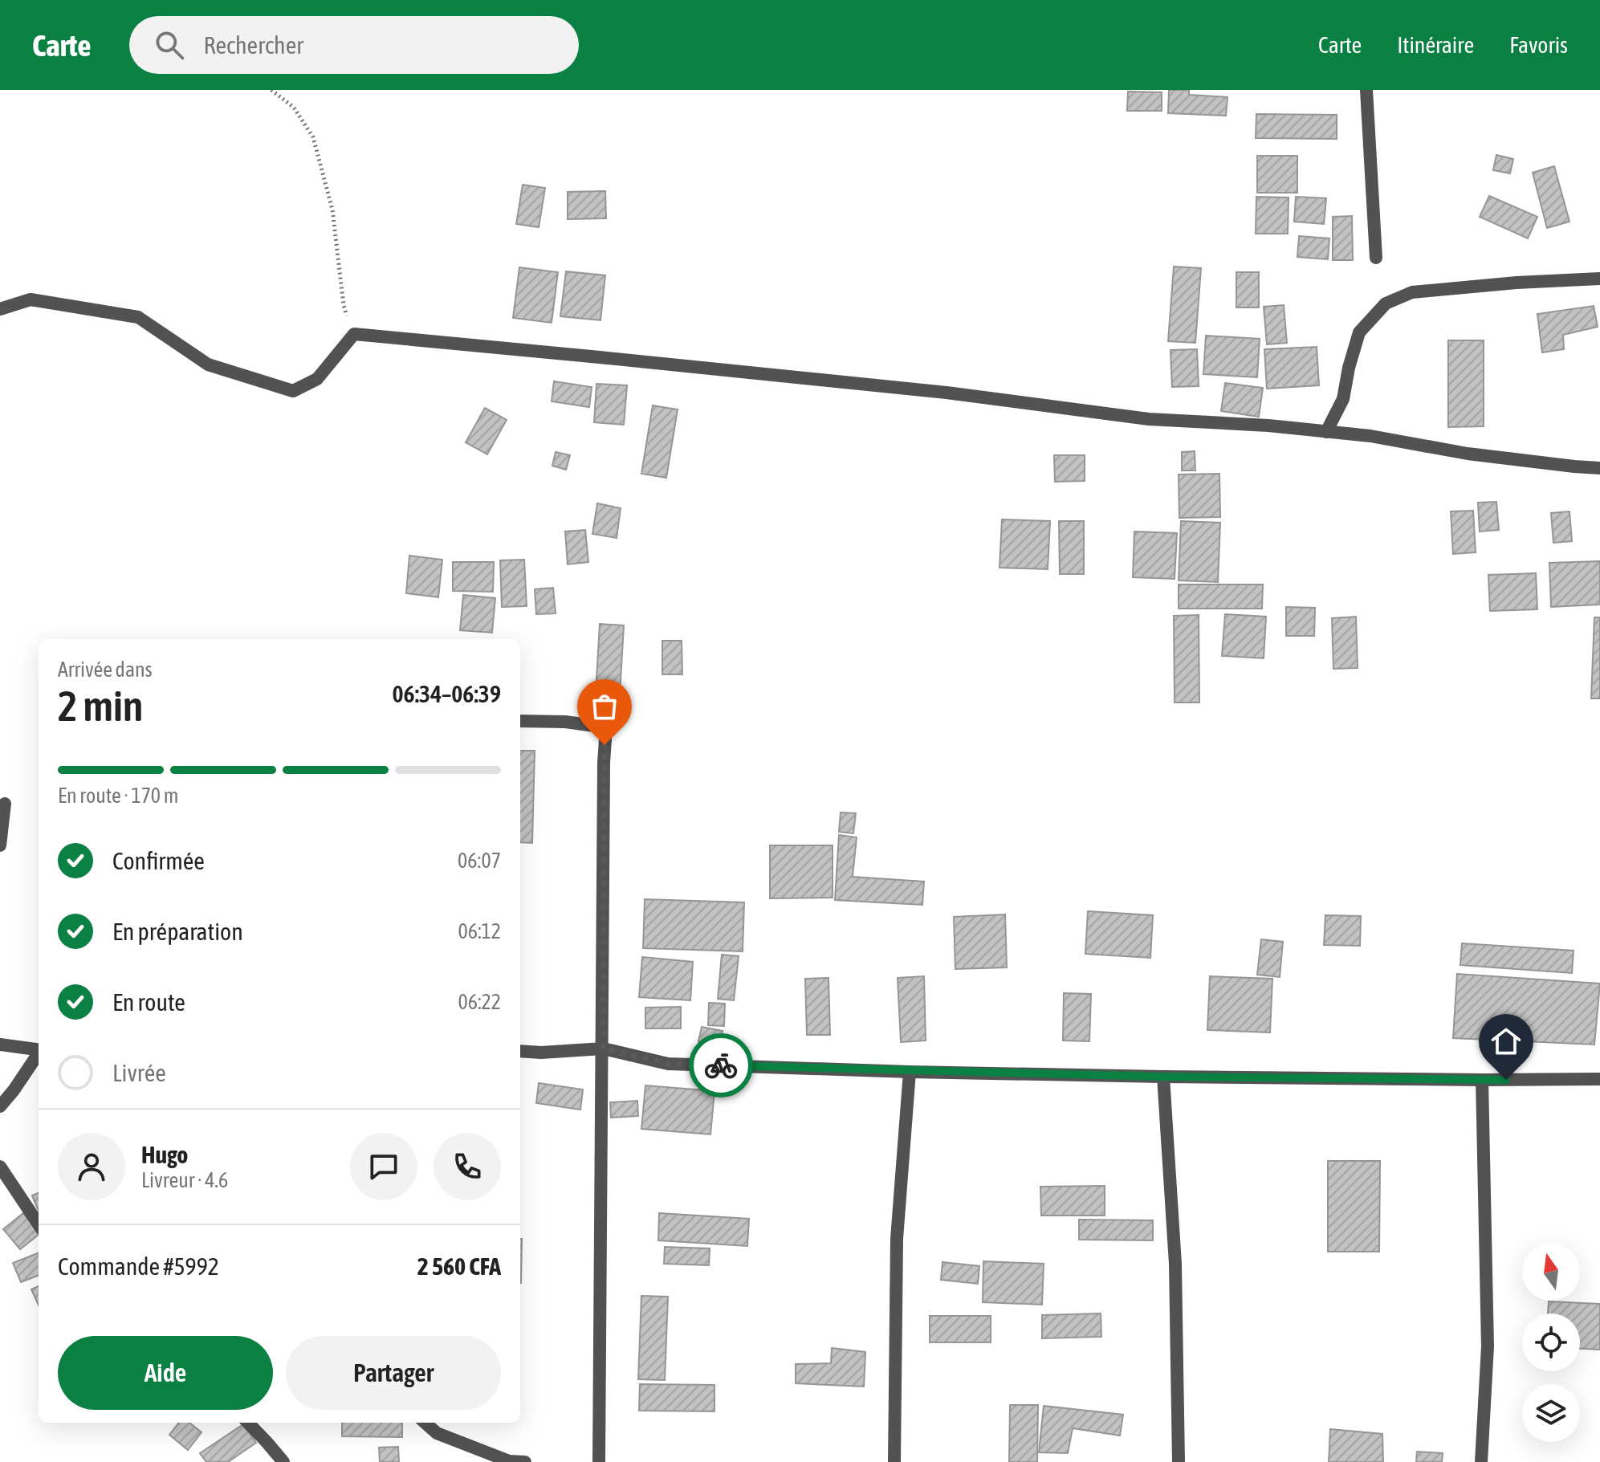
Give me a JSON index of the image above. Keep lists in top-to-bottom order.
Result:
{
  "north": "top",
  "page": {
    "header": "Carte",
    "search": "Rechercher",
    "nav": ["Carte", "Itinéraire", "Favoris"],
    "heading": ["2 min", "Arrivée dans", "06:34–06:39"],
    "panel": [
      "Hugo",
      "Livreur · 4.6",
      "Commande #5992",
      "2 560 CFA"
    ],
    "bar": "En route · 170 m",
    "list": [
      ["Confirmée", "06:07"],
      ["En préparation", "06:12"],
      ["En route", "06:22"],
      "Livrée"
    ],
    "buttons": ["Aide", "Partager"]
  }
}
